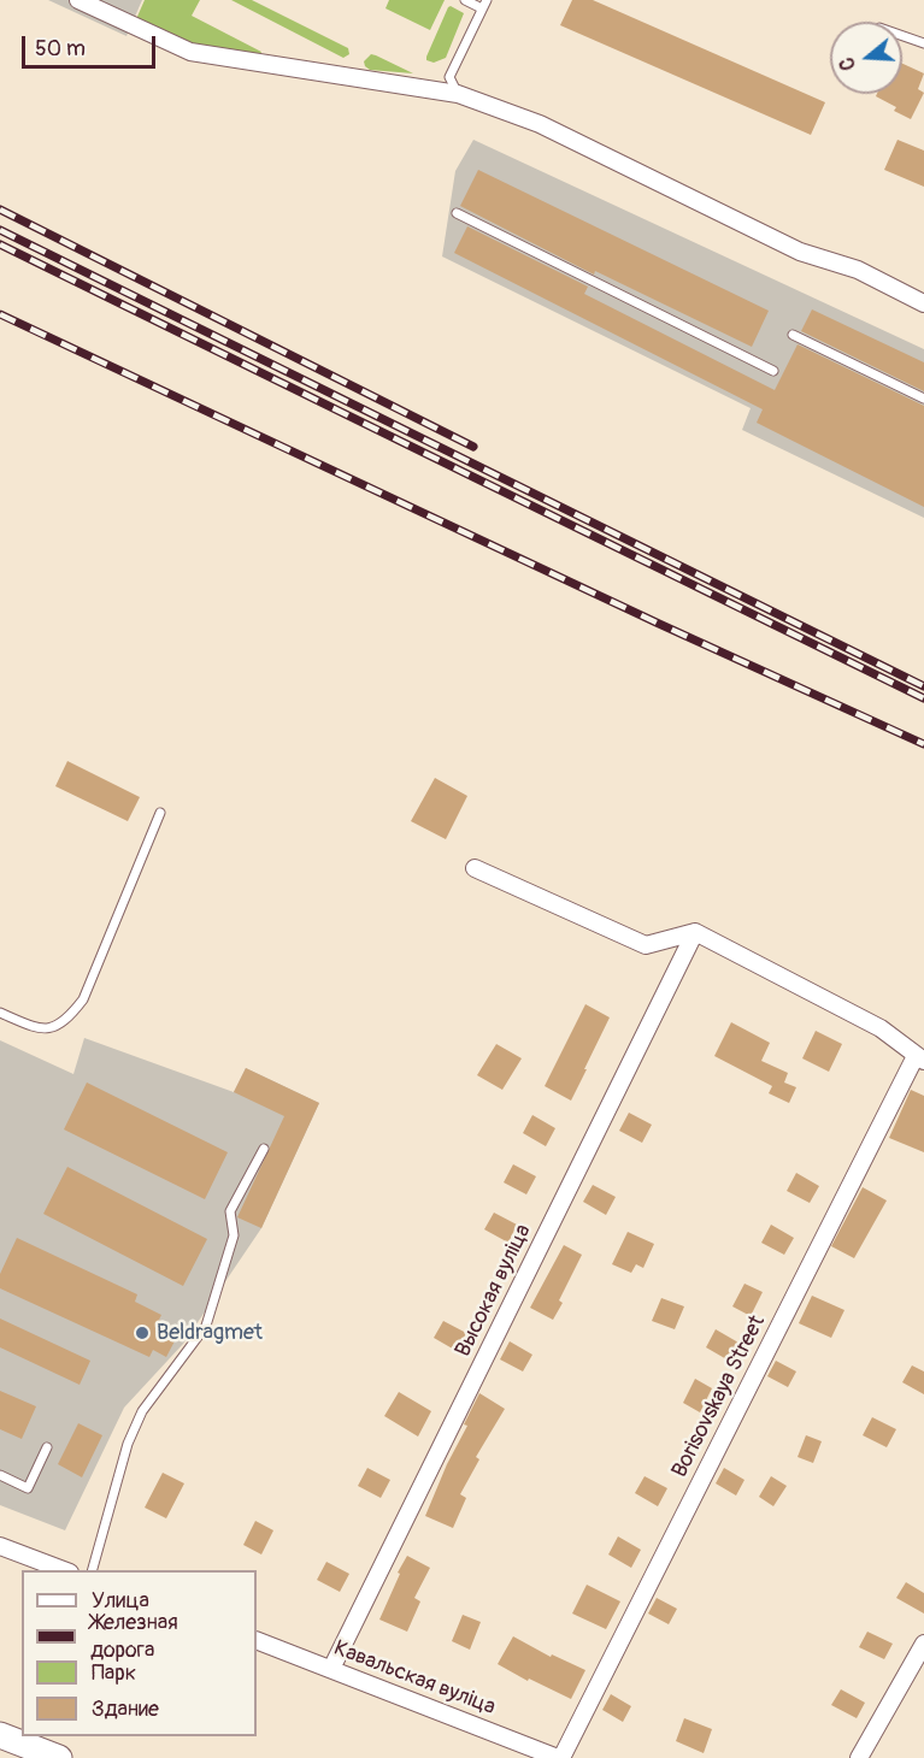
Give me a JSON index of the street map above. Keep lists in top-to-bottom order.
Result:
{
  "streets": {
    "street": ["Высокая вуліца", "Borisovskaya Street", "Кавальская вуліца"]
  },
  "crossings": [
    ["Высокая вуліца", "Кавальская вуліца"],
    ["Borisovskaya Street", "Кавальская вуліца"]
  ],
  "places": ["Beldragmet"],
  "legend": [
    "Улица",
    "Железная дорога",
    "Парк",
    "Здание"
  ],
  "scale_bar": "50 m",
  "north": "left"
}
